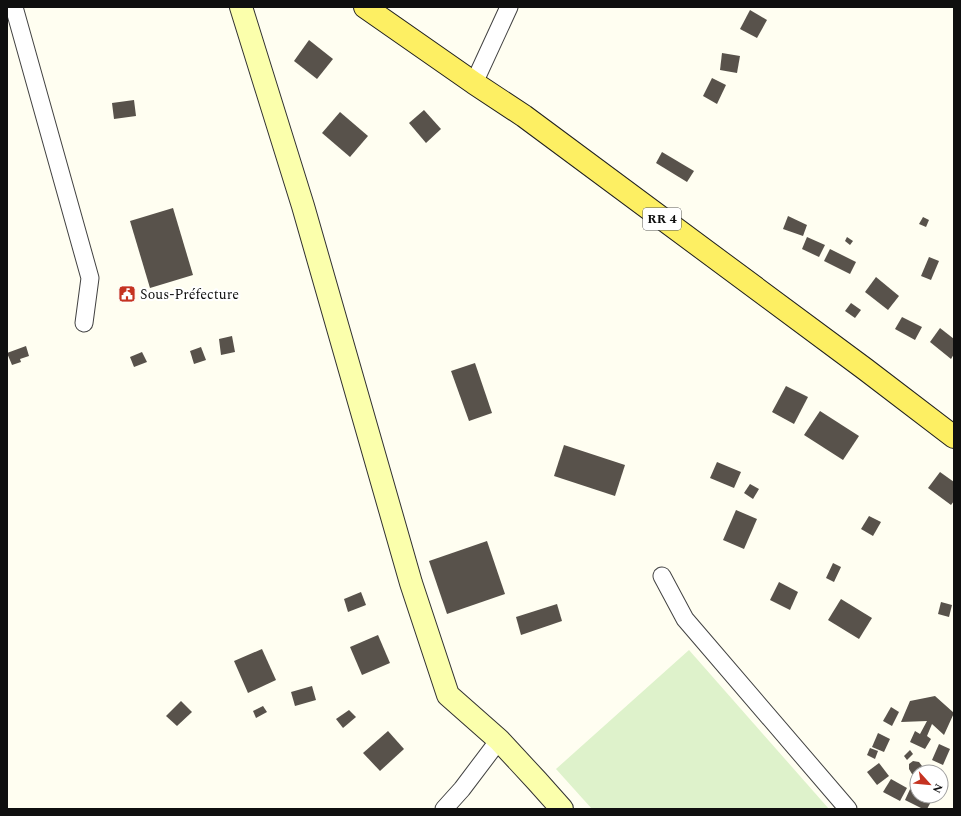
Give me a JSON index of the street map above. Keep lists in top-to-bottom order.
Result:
{
  "streets": {
    "main road": ["RR 4"]
  },
  "places": {
    "public building": ["Sous-Préfecture"]
  },
  "north": "bottom right"
}
